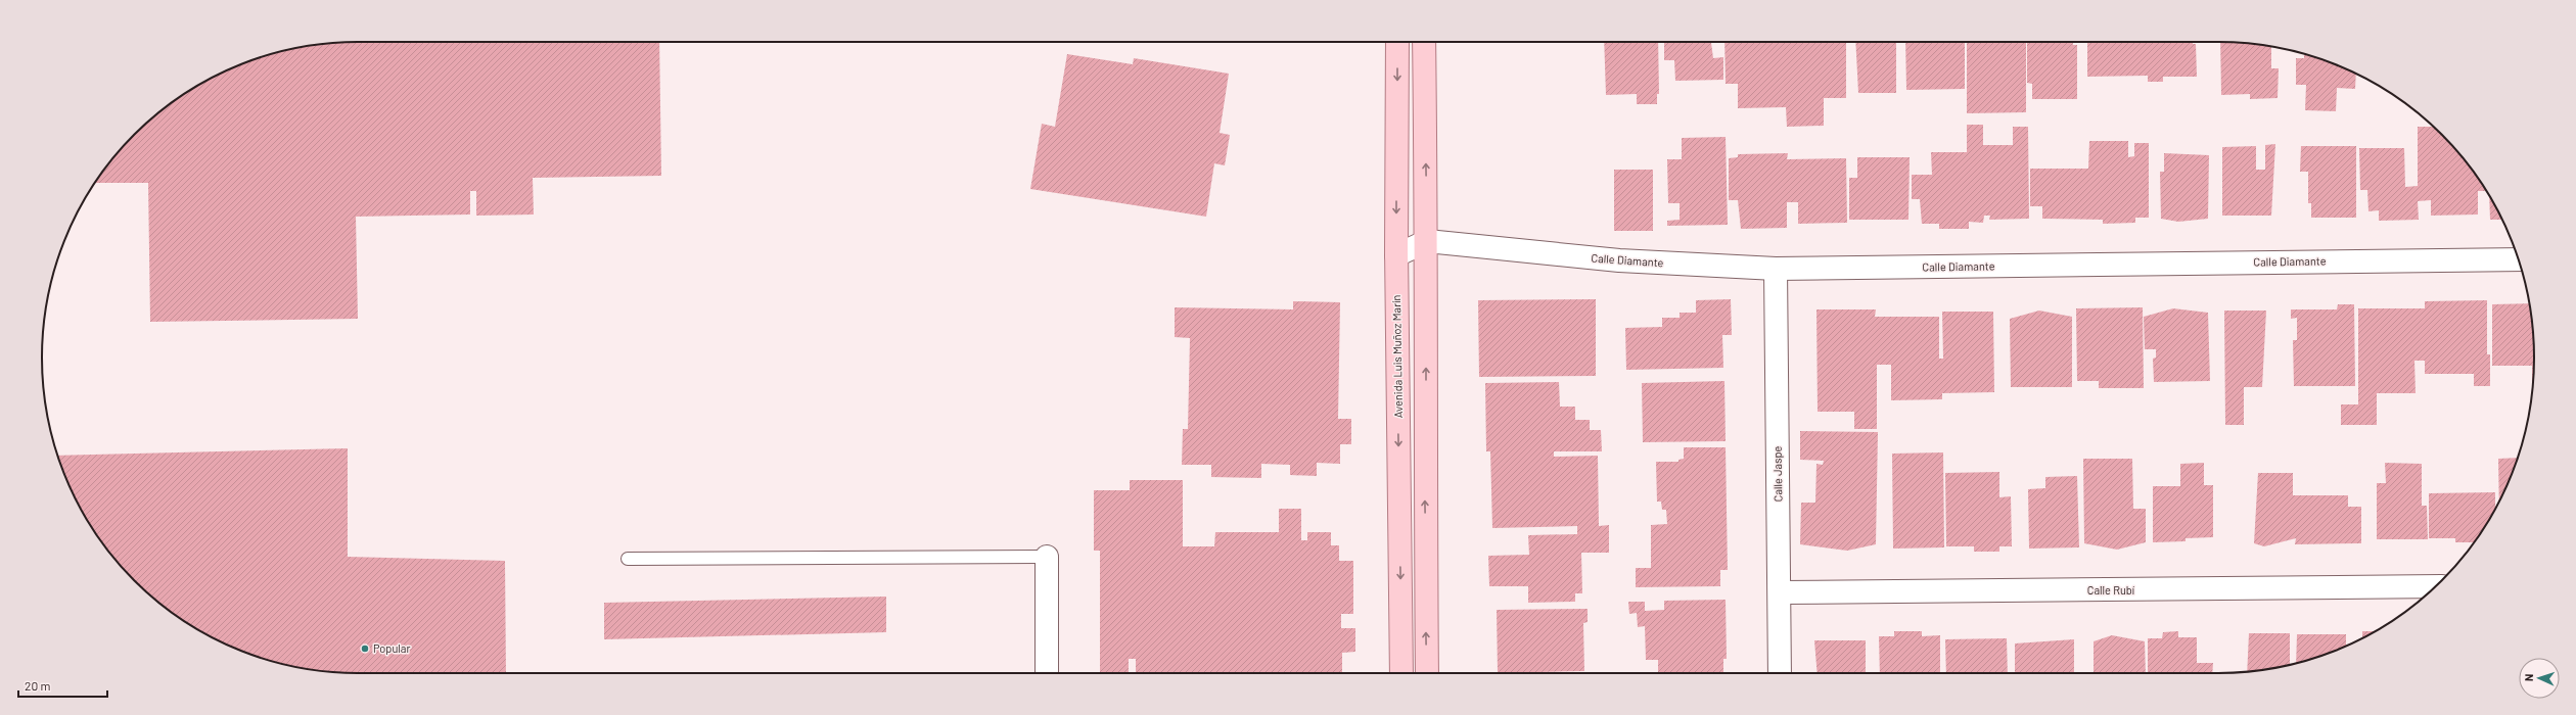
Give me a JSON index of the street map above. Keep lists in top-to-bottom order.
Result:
{
  "streets": {
    "main road": ["Avenida Luis Muñoz Marín"],
    "street": ["Calle Diamante", "Calle Jaspe", "Calle Rubí"]
  },
  "crossings": [
    ["Calle Diamante", "Calle Jaspe"],
    ["Calle Jaspe", "Calle Rubí"]
  ],
  "places": ["Popular"],
  "scale_bar": "20 m",
  "north": "left"
}
